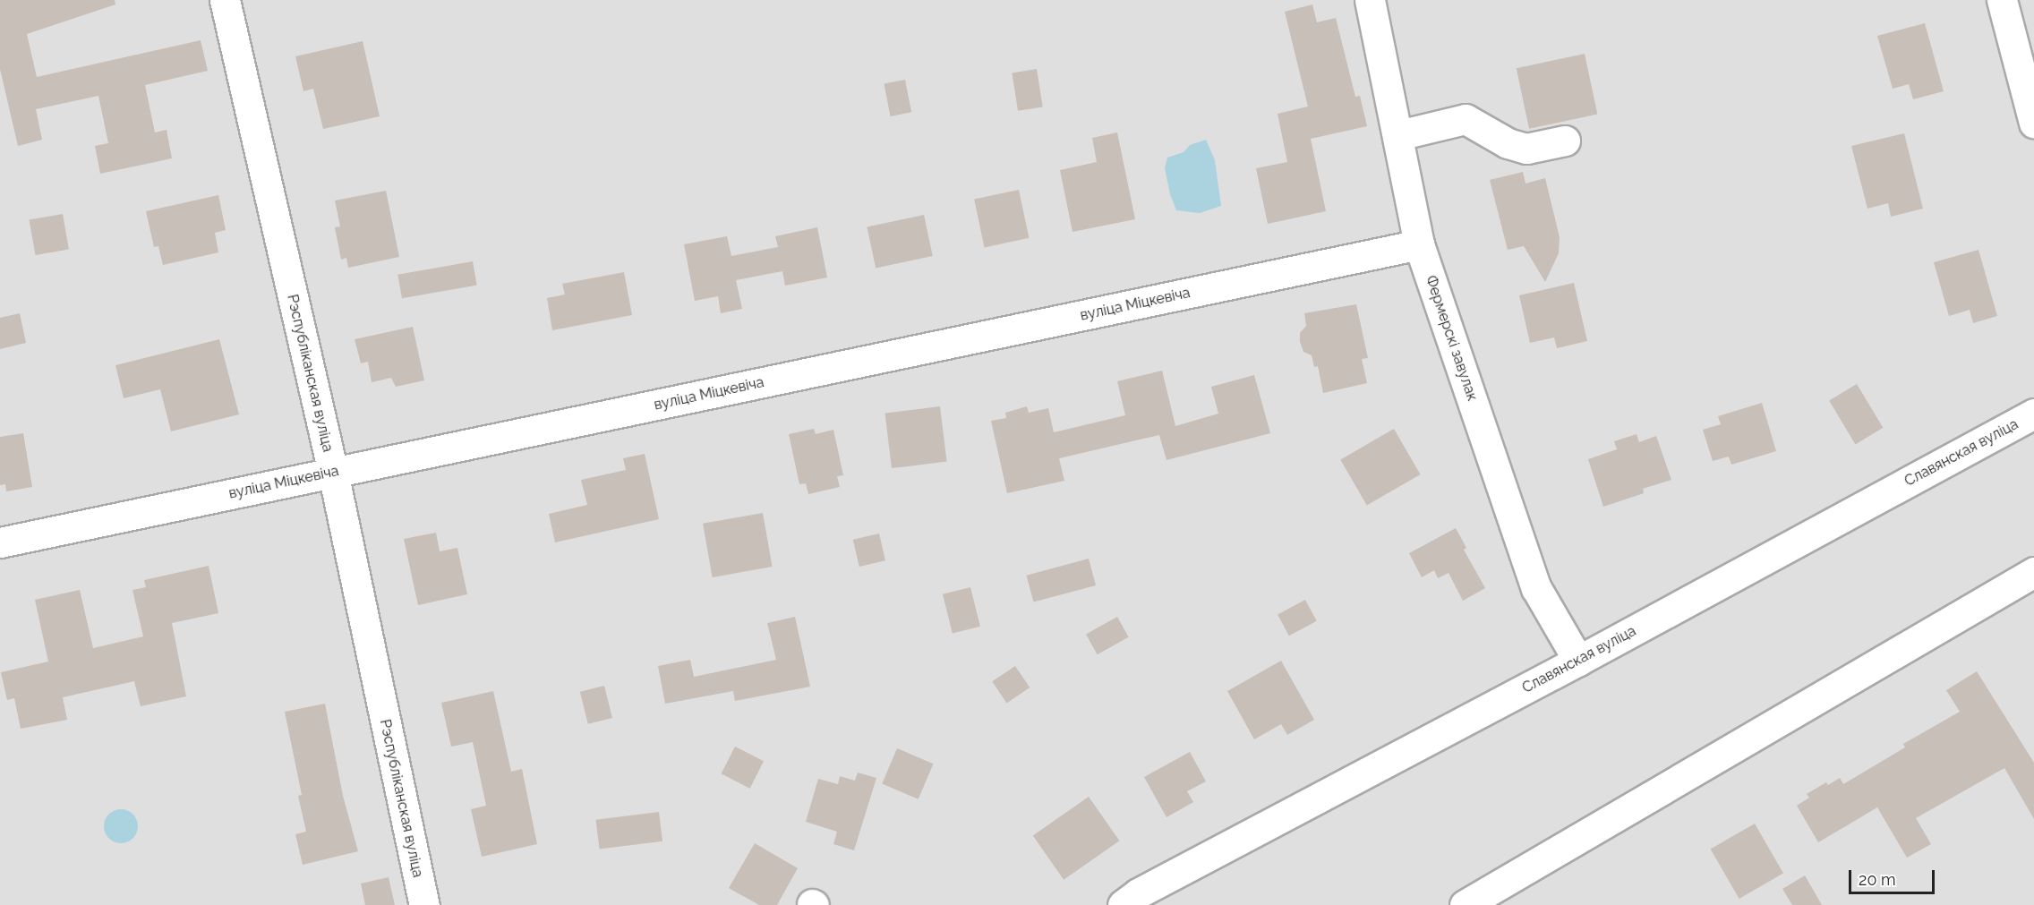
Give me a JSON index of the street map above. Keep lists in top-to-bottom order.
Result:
{
  "streets": {
    "street": [
      "вуліца Міцкевіча",
      "Фермерскі завулак",
      "Рэспубліканская вуліца",
      "Славянская вуліца"
    ]
  },
  "crossings": [
    ["вуліца Міцкевіча", "Фермерскі завулак"],
    ["вуліца Міцкевіча", "Рэспубліканская вуліца"],
    ["Фермерскі завулак", "Славянская вуліца"]
  ],
  "scale_bar": "20 m"
}
